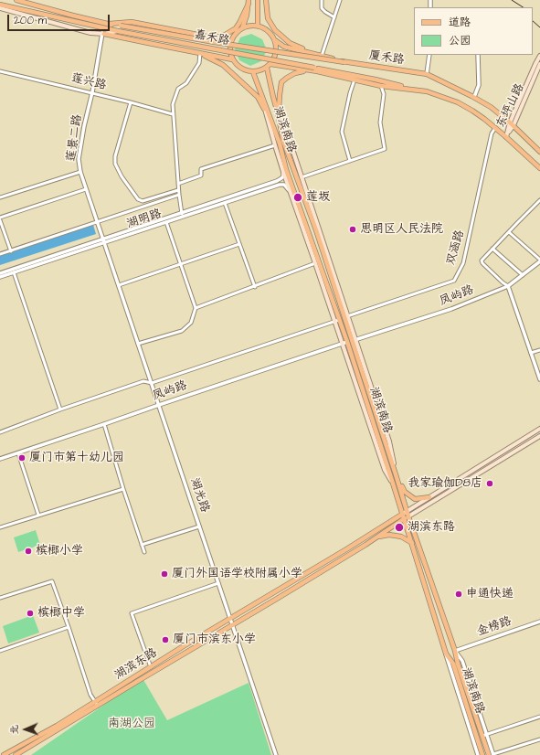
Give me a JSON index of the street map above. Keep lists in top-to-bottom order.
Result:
{
  "streets": {
    "main road": [
      "嘉禾路",
      "厦禾路",
      "东坪山路",
      "湖滨南路",
      "湖滨东路"
    ],
    "street": [
      "莲兴路",
      "莲景二路",
      "湖明路",
      "双涵路",
      "凤屿路",
      "湖光路",
      "金榜路"
    ]
  },
  "crossings": [
    ["嘉禾路", "厦禾路"],
    ["厦禾路", "东坪山路"],
    ["厦禾路", "湖滨南路"],
    ["莲兴路", "莲景二路"],
    ["湖滨南路", "双涵路"],
    ["湖滨南路", "凤屿路"],
    ["湖滨南路", "金榜路"],
    ["湖滨南路", "湖滨东路"],
    ["莲景二路", "湖明路"],
    ["莲景二路", "湖光路"],
    ["湖明路", "湖光路"],
    ["凤屿路", "湖光路"],
    ["湖光路", "湖滨东路"]
  ],
  "parks": ["南湖公园"],
  "places": [
    "莲坂",
    "思明区人民法院",
    "厦门市第十幼儿园",
    "我家瑜伽D8店",
    "湖滨东路",
    "槟榔小学",
    "厦门外国语学校附属小学",
    "申通快递",
    "槟榔中学",
    "厦门市滨东小学"
  ],
  "legend": ["道路", "公园"],
  "scale_bar": "200 m",
  "north": "left"
}
